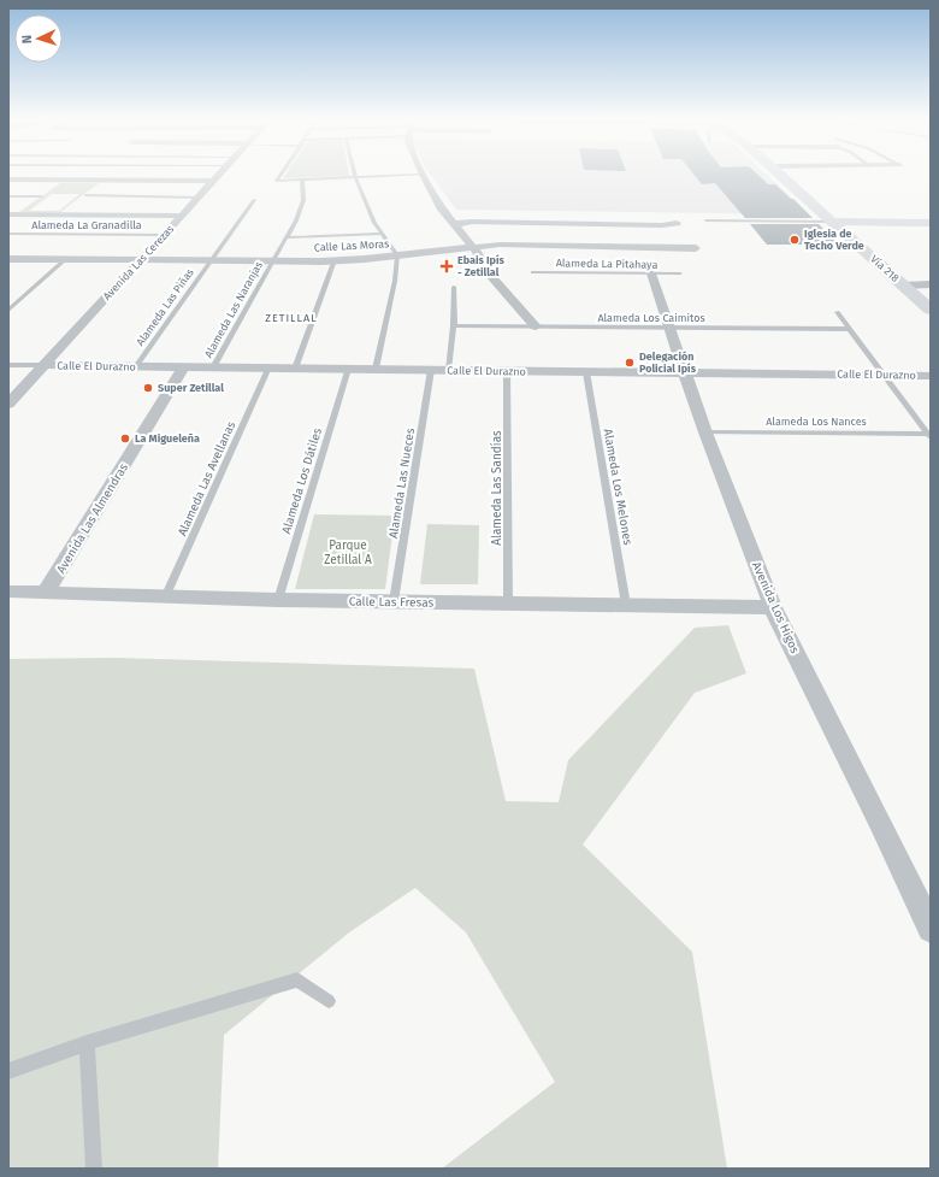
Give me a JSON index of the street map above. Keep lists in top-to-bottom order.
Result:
{
  "streets": {
    "main road": ["Vía 218"],
    "street": [
      "Calle Las Moras",
      "Avenida Las Cerezas",
      "Calle El Durazno",
      "Avenida Las Almendras",
      "Calle Las Fresas",
      "Avenida Los Higos"
    ],
    "lane": [
      "Alameda La Granadilla",
      "Alameda La Pitahaya",
      "Alameda Las Piñas",
      "Alameda Las Naranjas",
      "Alameda Los Caimitos",
      "Alameda Los Nances",
      "Alameda Las Avellanas",
      "Alameda Los Dátiles",
      "Alameda Las Nueces",
      "Alameda Los Melones",
      "Alameda Las Sandías"
    ]
  },
  "crossings": [
    ["Alameda La Granadilla", "Avenida Las Cerezas"],
    ["Calle Las Moras", "Avenida Las Cerezas"],
    ["Calle Las Moras", "Alameda Las Piñas"],
    ["Calle Las Moras", "Alameda Las Naranjas"],
    ["Avenida Las Cerezas", "Calle El Durazno"],
    ["Alameda La Pitahaya", "Avenida Los Higos"],
    ["Alameda Las Piñas", "Calle El Durazno"],
    ["Alameda Las Naranjas", "Calle El Durazno"],
    ["Alameda Los Caimitos", "Avenida Los Higos"],
    ["Calle El Durazno", "Alameda Las Avellanas"],
    ["Calle El Durazno", "Alameda Los Dátiles"],
    ["Calle El Durazno", "Alameda Las Nueces"],
    ["Calle El Durazno", "Alameda Los Melones"],
    ["Calle El Durazno", "Alameda Las Sandías"],
    ["Calle El Durazno", "Avenida Las Almendras"],
    ["Calle El Durazno", "Avenida Los Higos"],
    ["Alameda Los Nances", "Avenida Los Higos"],
    ["Alameda Las Avellanas", "Calle Las Fresas"],
    ["Alameda Los Dátiles", "Calle Las Fresas"],
    ["Alameda Las Nueces", "Calle Las Fresas"],
    ["Alameda Los Melones", "Calle Las Fresas"],
    ["Alameda Las Sandías", "Calle Las Fresas"],
    ["Avenida Las Almendras", "Calle Las Fresas"],
    ["Calle Las Fresas", "Avenida Los Higos"]
  ],
  "districts": ["ZETILLAL"],
  "parks": ["Parque Zetillal A"],
  "places": {
    "other": [
      "Iglesia de Techo Verde",
      "Delegación Policial Ipís",
      "Super Zetillal",
      "La Migueleña"
    ],
    "health": ["Ebais Ipís - Zetillal"]
  },
  "north": "left"
}
